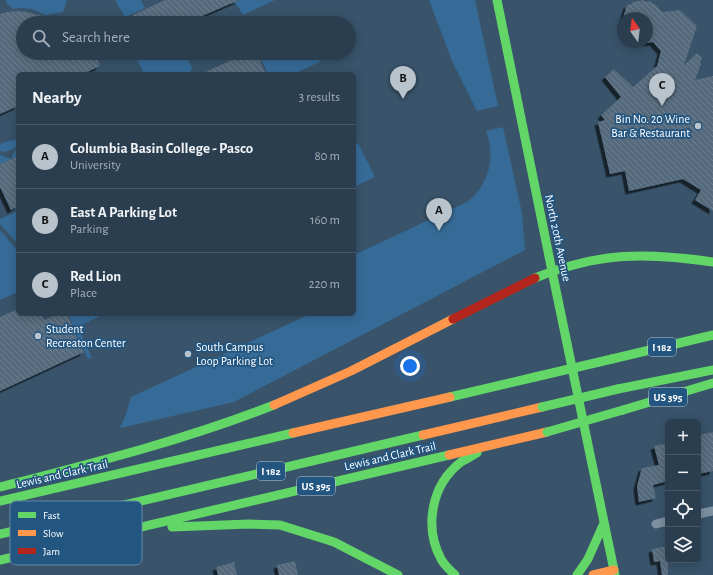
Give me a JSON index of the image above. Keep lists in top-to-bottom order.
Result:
{
  "streets": {
    "main road": [
      "North 20th Avenue",
      "I 182",
      "US 395",
      "Lewis and Clark Trail"
    ]
  },
  "places": ["Bin No. 20 Wine Bar & Restaurant", "Student Recreaton Center", "South Campus Loop Parking Lot"],
  "legend": ["Fast", "Slow", "Jam"],
  "north": "top",
  "page": {
    "search": "Search here",
    "pins": ["B", "C", "A"],
    "heading": ["Nearby", "3 results"],
    "list": [
      {
        "mark": "A",
        "name": "Columbia Basin College - Pasco",
        "note": "University",
        "value": "80 m"
      },
      {
        "mark": "B",
        "name": "East A Parking Lot",
        "note": "Parking",
        "value": "160 m"
      },
      {
        "mark": "C",
        "name": "Red Lion",
        "note": "Place",
        "value": "220 m"
      }
    ],
    "map_buttons": ["+", "−"]
  }
}
